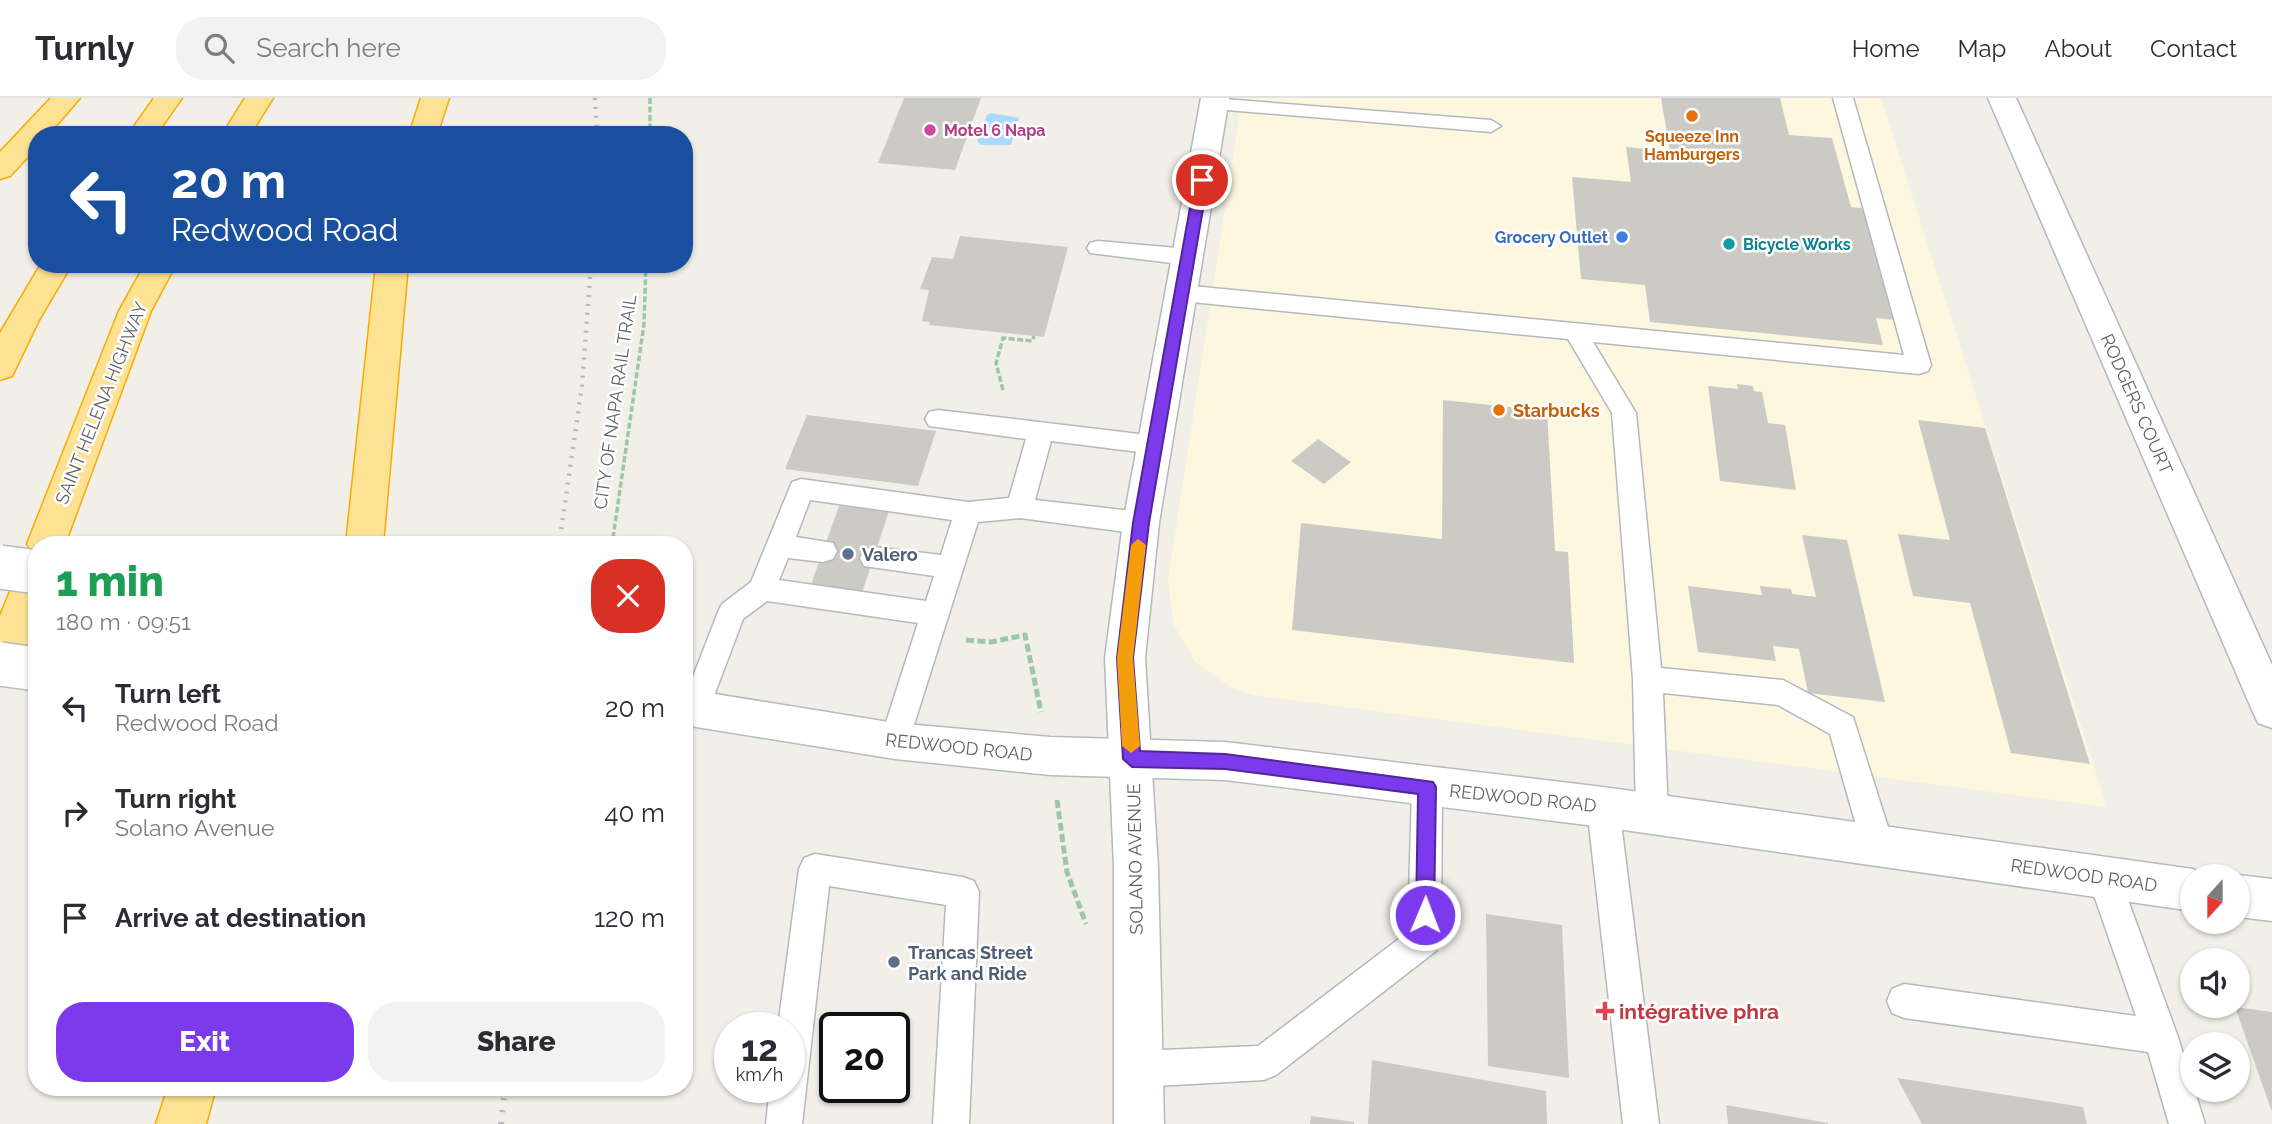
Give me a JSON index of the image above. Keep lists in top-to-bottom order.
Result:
{
  "streets": {
    "highway": ["SAINT HELENA HIGHWAY"],
    "street": ["RODGERS COURT", "REDWOOD ROAD", "SOLANO AVENUE"],
    "path": ["CITY OF NAPA RAIL TRAIL"]
  },
  "crossings": [
    ["REDWOOD ROAD", "SOLANO AVENUE"]
  ],
  "places": {
    "other": [
      "Squeeze Inn Hamburgers",
      "Motel 6 Napa",
      "Grocery Outlet",
      "Bicycle Works",
      "Starbucks",
      "Valero",
      "Trancas Street Park and Ride"
    ],
    "health": ["intégrative phra"]
  },
  "north": "bottom",
  "page": {
    "header": "Turnly",
    "search": "Search here",
    "nav": [
      "Home",
      "Map",
      "About",
      "Contact"
    ],
    "turn": ["20 m", "Redwood Road"],
    "heading": ["1 min", "180 m · 09:51"],
    "list": [
      {
        "name": "Turn left",
        "note": "Redwood Road",
        "value": "20 m"
      },
      {
        "name": "Turn right",
        "note": "Solano Avenue",
        "value": "40 m"
      },
      {
        "name": "Arrive at destination",
        "value": "120 m"
      }
    ],
    "buttons": ["Exit", "Share"],
    "speed": "12 km/h",
    "limit": "20"
  }
}
